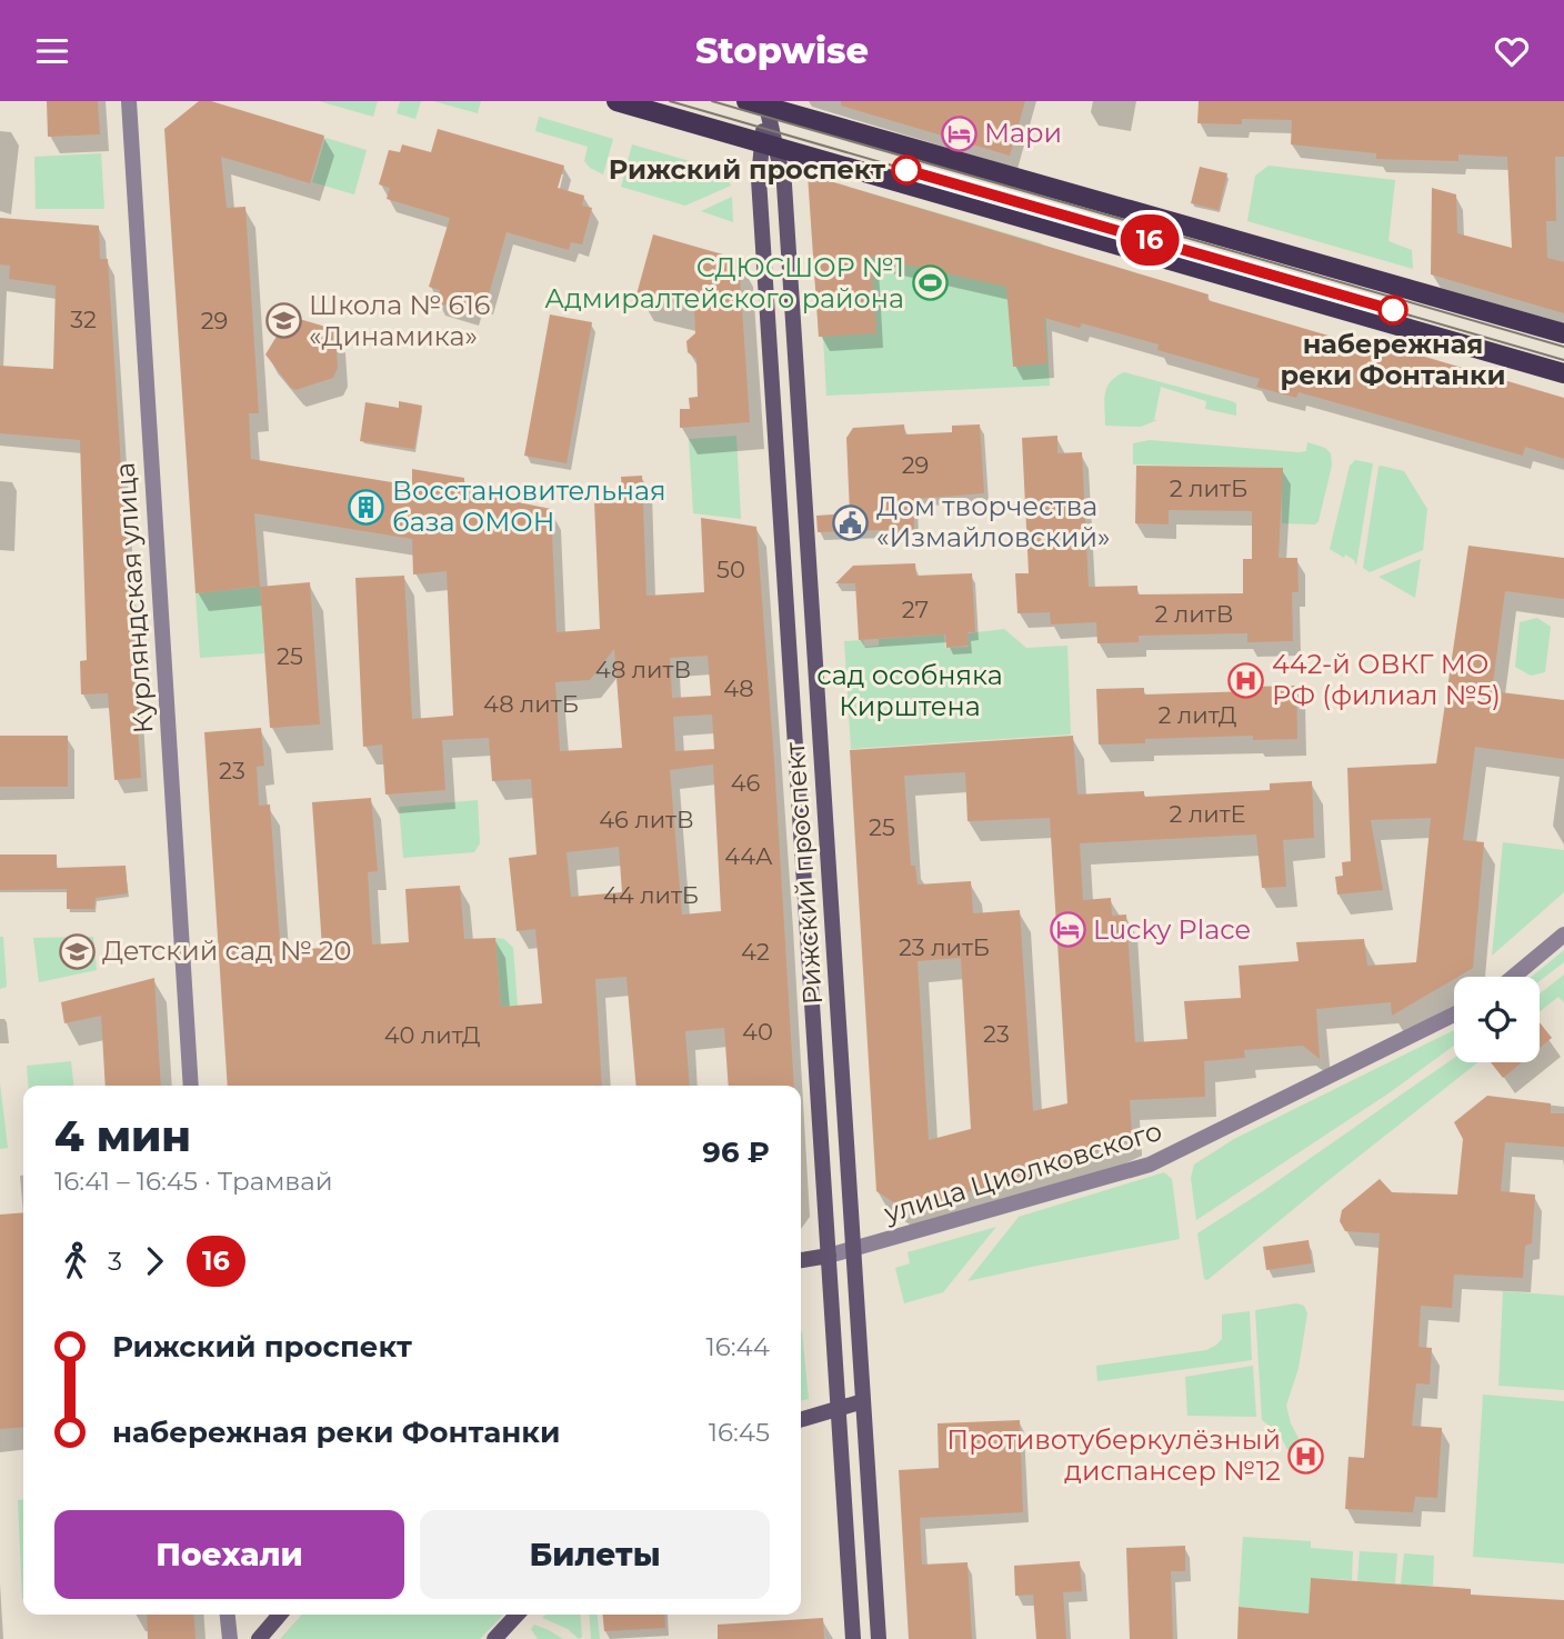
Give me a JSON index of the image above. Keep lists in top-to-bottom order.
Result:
{
  "streets": {
    "main road": ["Рижский проспект", "улица Циолковского"],
    "street": ["Курляндская улица"]
  },
  "crossings": [
    ["Рижский проспект", "улица Циолковского"]
  ],
  "parks": ["сад особняка Кирштена"],
  "places": {
    "hotel": ["Мари", "Lucky Place"],
    "other": ["Рижский проспект", "набережная реки Фонтанки"],
    "sports": ["СДЮСШОР №1 Адмиралтейского района"],
    "school or university": ["Школа № 616 «Динамика»", "Детский сад № 20"],
    "building": ["Восстановительная база ОМОН"],
    "public building": ["Дом творчества «Измайловский»"],
    "hospital": ["442-й ОВКГ МО РФ (филиал №5)", "Противотуберкулёзный диспансер №12"]
  },
  "lines": ["tram line 16"],
  "house_numbers": [
    "32",
    "29",
    "29",
    "2 литБ",
    "50",
    "27",
    "2 литВ",
    "25",
    "48 литВ",
    "48",
    "48 литБ",
    "2 литД",
    "23",
    "46",
    "2 литЕ",
    "46 литВ",
    "25",
    "44А",
    "44 литБ",
    "23 литБ",
    "42",
    "40",
    "23",
    "40 литД"
  ],
  "page": {
    "header": "Stopwise",
    "on_map": "16",
    "heading": ["4 мин", "16:41 – 16:45 · Трамвай", "96 ₽"],
    "legs": ["3", "16"],
    "list": [
      {
        "name": "Рижский проспект",
        "value": "16:44"
      },
      {
        "name": "набережная реки Фонтанки",
        "value": "16:45"
      }
    ],
    "buttons": ["Поехали", "Билеты"]
  }
}
